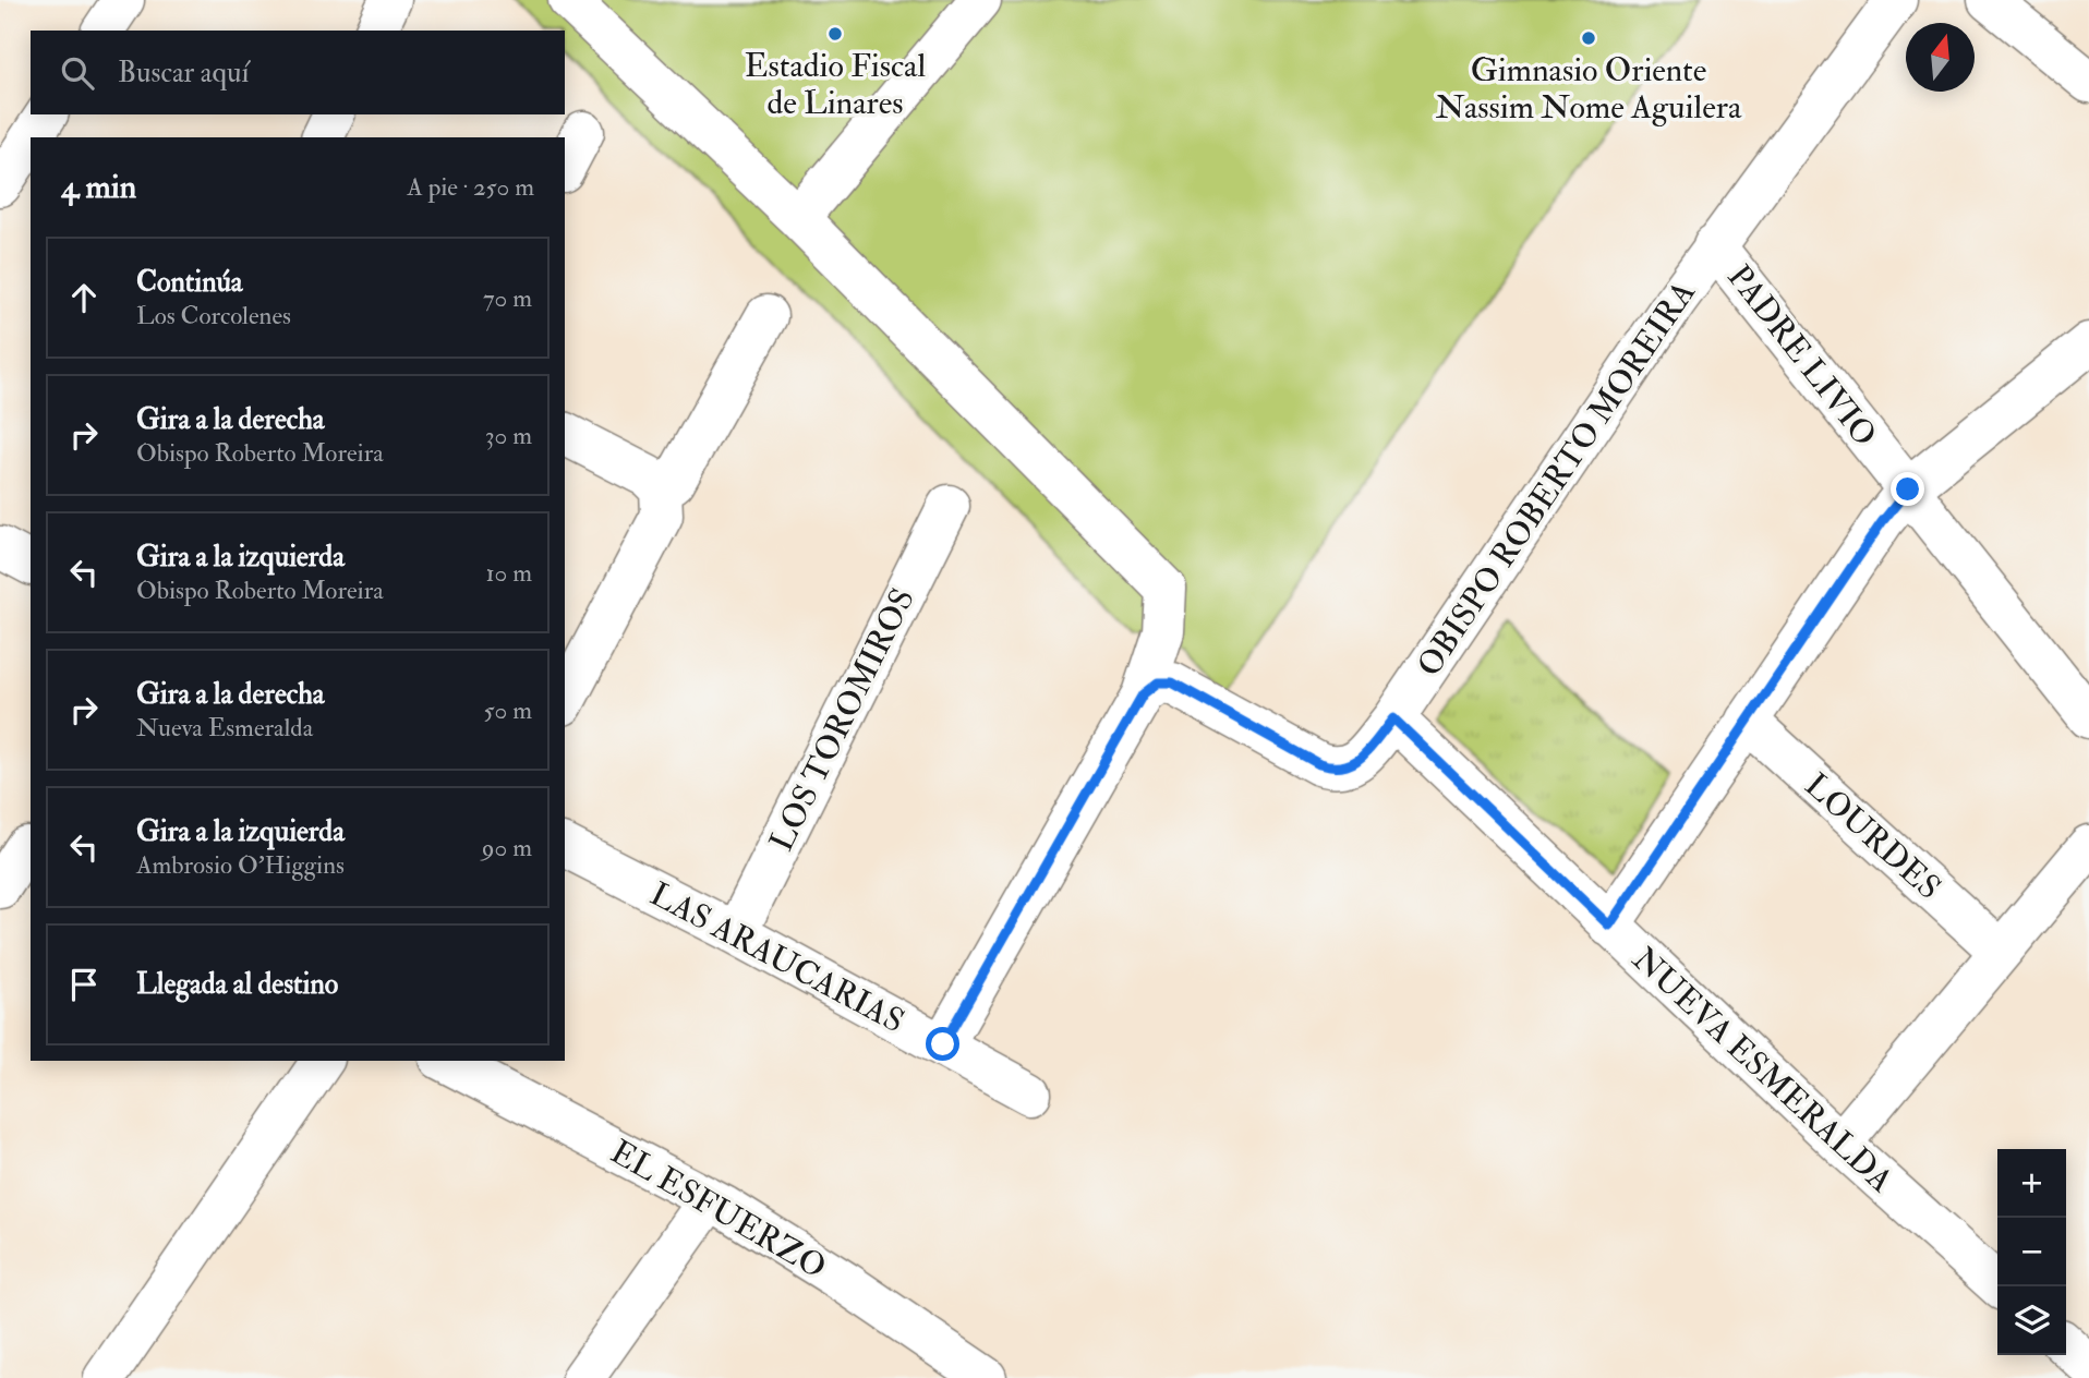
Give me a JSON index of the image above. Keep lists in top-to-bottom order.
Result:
{
  "streets": {
    "street": [
      "PADRE LIVIO",
      "OBISPO ROBERTO MOREIRA",
      "LOS TOROMIROS",
      "LOURDES",
      "LAS ARAUCARIAS",
      "NUEVA ESMERALDA",
      "EL ESFUERZO"
    ]
  },
  "crossings": [
    ["PADRE LIVIO", "OBISPO ROBERTO MOREIRA"],
    ["OBISPO ROBERTO MOREIRA", "NUEVA ESMERALDA"],
    ["LOS TOROMIROS", "LAS ARAUCARIAS"]
  ],
  "places": ["Estadio Fiscal de Linares", "Gimnasio Oriente Nassim Nome Aguilera"],
  "north": "top",
  "page": {
    "search": "Buscar aquí",
    "heading": ["4 min", "A pie · 250 m"],
    "list": [
      ["Continúa", "Los Corcolenes", "70 m"],
      ["Gira a la derecha", "Obispo Roberto Moreira", "30 m"],
      ["Gira a la izquierda", "Obispo Roberto Moreira", "10 m"],
      ["Gira a la derecha", "Nueva Esmeralda", "50 m"],
      ["Gira a la izquierda", "Ambrosio O'Higgins", "90 m"],
      "Llegada al destino"
    ],
    "map_buttons": ["+", "−"]
  }
}
